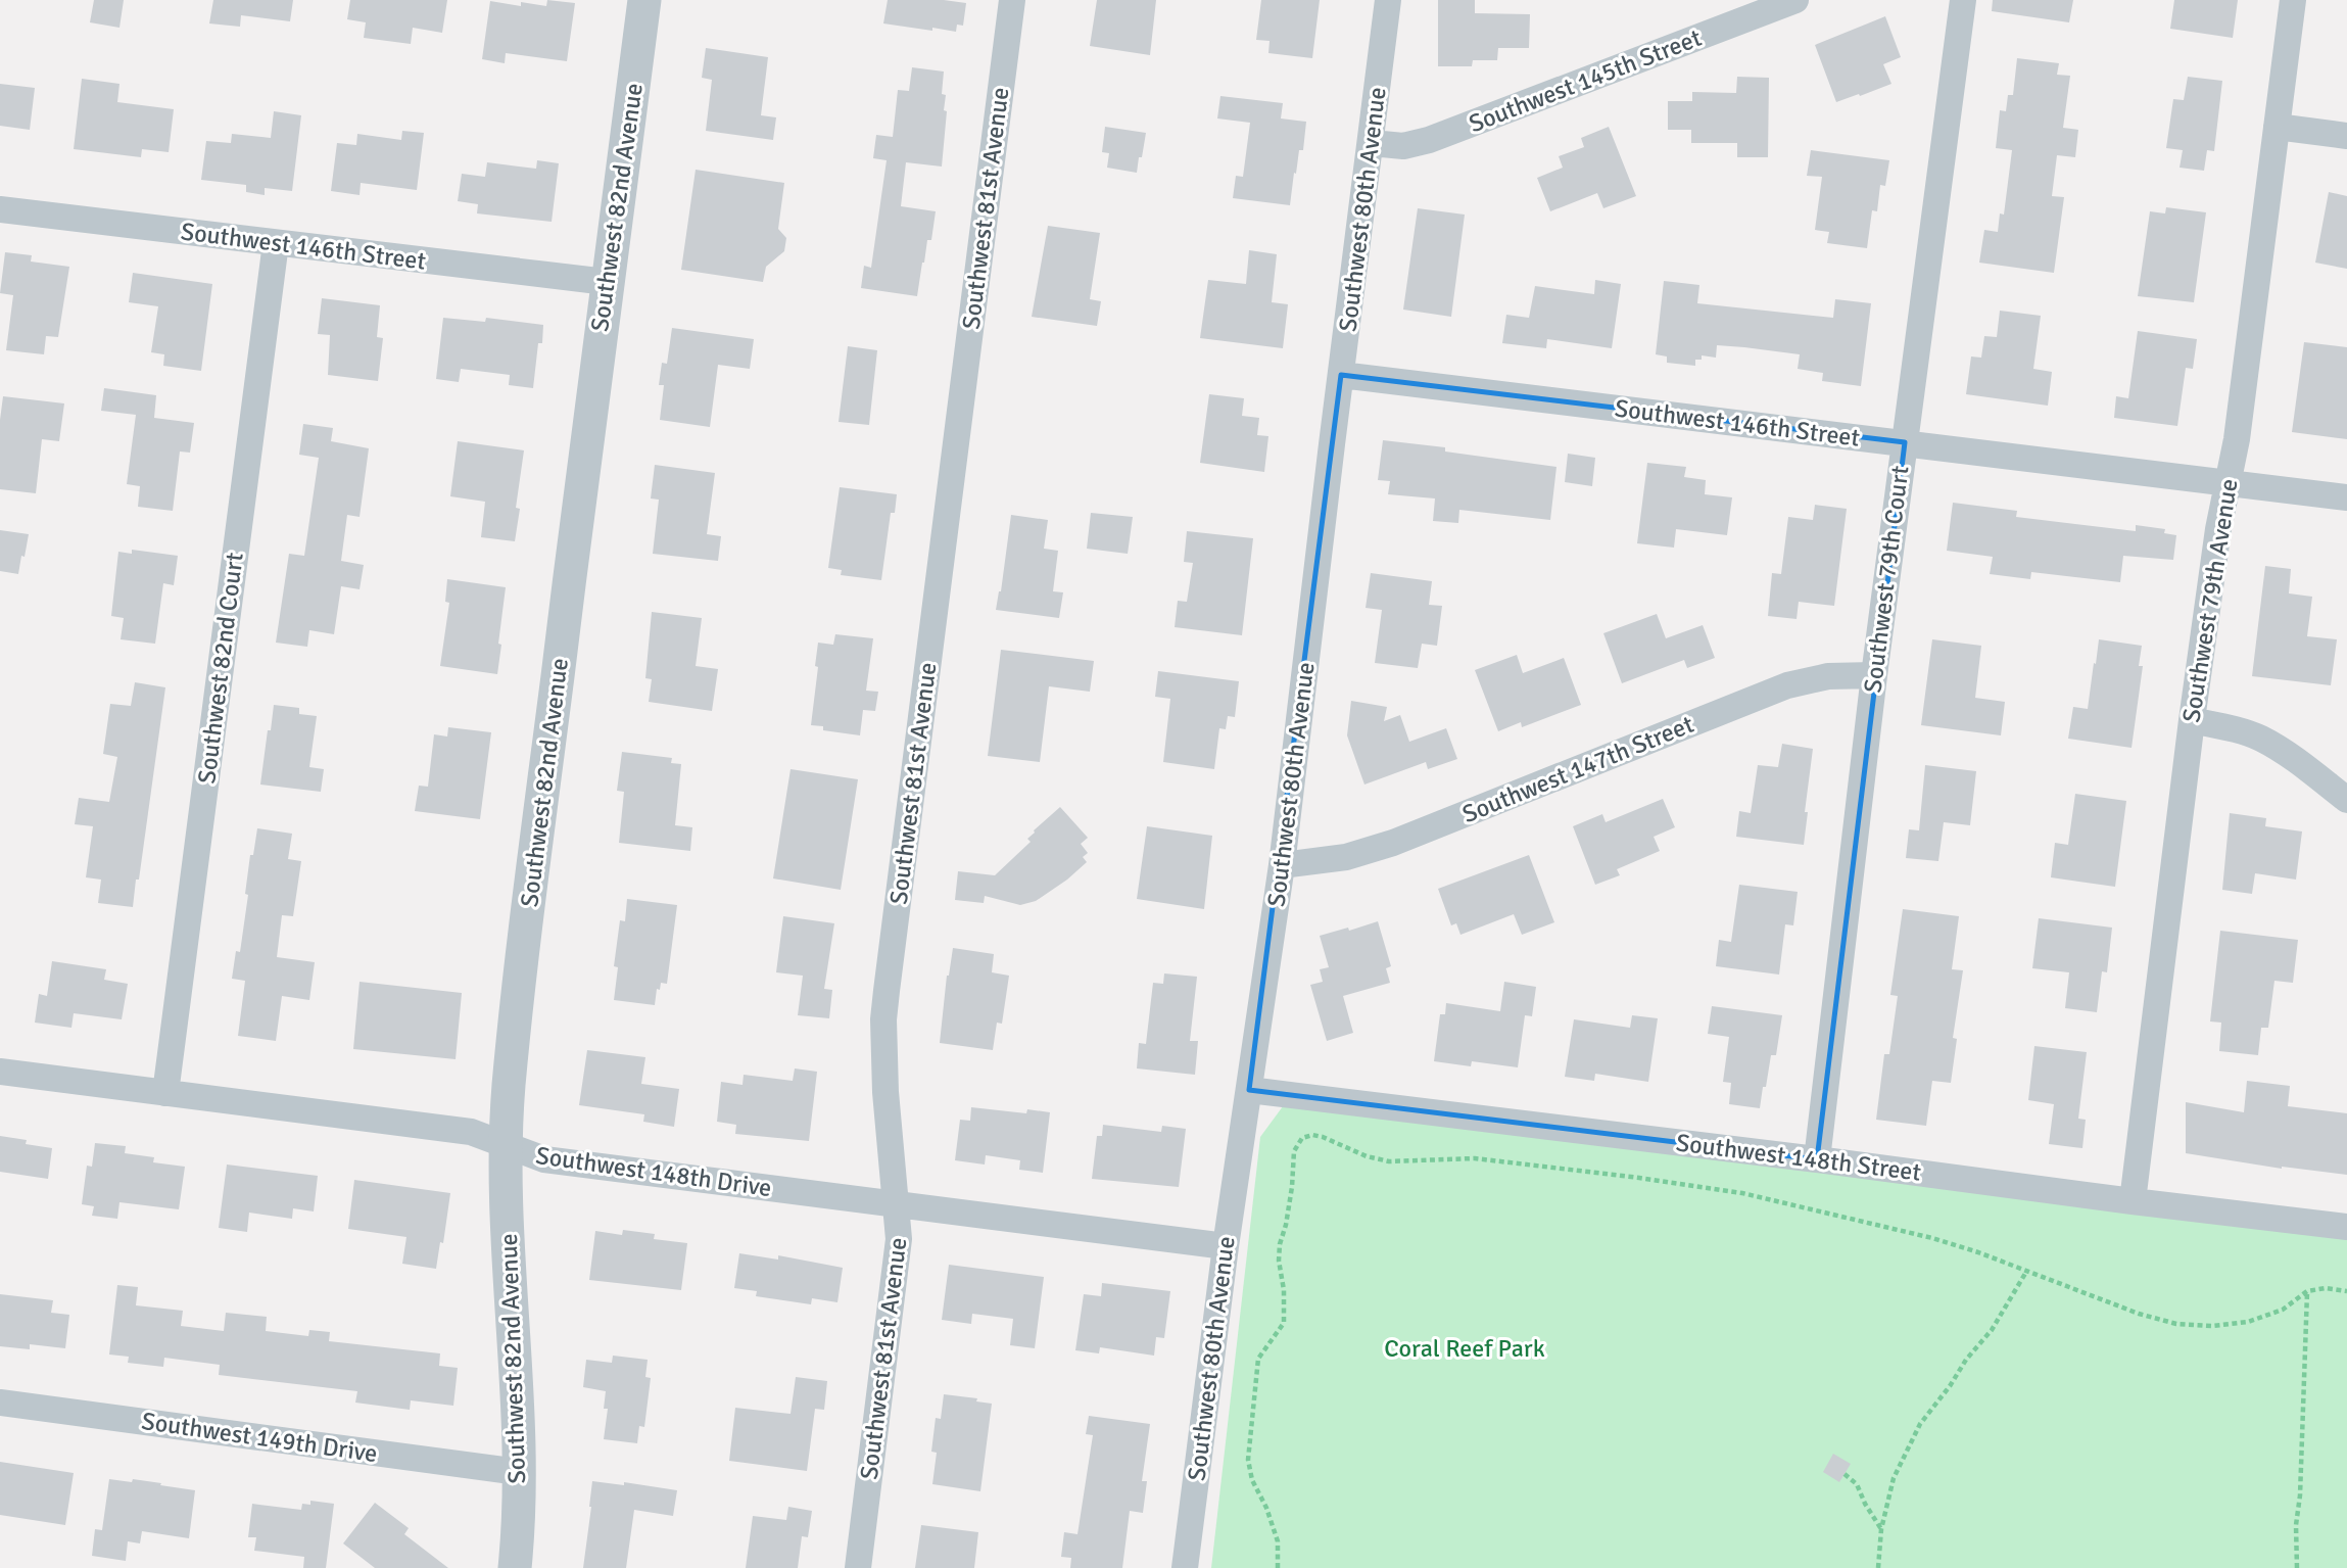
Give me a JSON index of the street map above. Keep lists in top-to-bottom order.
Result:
{
  "streets": {
    "street": [
      "Southwest 145th Street",
      "Southwest 82nd Avenue",
      "Southwest 81st Avenue",
      "Southwest 80th Avenue",
      "Southwest 146th Street",
      "Southwest 79th Court",
      "Southwest 79th Avenue",
      "Southwest 82nd Court",
      "Southwest 147th Street",
      "Southwest 148th Street",
      "Southwest 148th Drive",
      "Southwest 149th Drive"
    ]
  },
  "crossings": [
    ["Southwest 145th Street", "Southwest 80th Avenue"],
    ["Southwest 82nd Avenue", "Southwest 146th Street"],
    ["Southwest 82nd Avenue", "Southwest 148th Drive"],
    ["Southwest 82nd Avenue", "Southwest 149th Drive"],
    ["Southwest 81st Avenue", "Southwest 148th Drive"],
    ["Southwest 80th Avenue", "Southwest 146th Street"],
    ["Southwest 80th Avenue", "Southwest 147th Street"],
    ["Southwest 80th Avenue", "Southwest 148th Street"],
    ["Southwest 80th Avenue", "Southwest 148th Drive"],
    ["Southwest 146th Street", "Southwest 79th Court"],
    ["Southwest 146th Street", "Southwest 79th Avenue"],
    ["Southwest 146th Street", "Southwest 82nd Court"],
    ["Southwest 79th Court", "Southwest 147th Street"],
    ["Southwest 79th Court", "Southwest 148th Street"],
    ["Southwest 79th Avenue", "Southwest 148th Street"],
    ["Southwest 82nd Court", "Southwest 148th Drive"]
  ],
  "parks": ["Coral Reef Park"]
}
